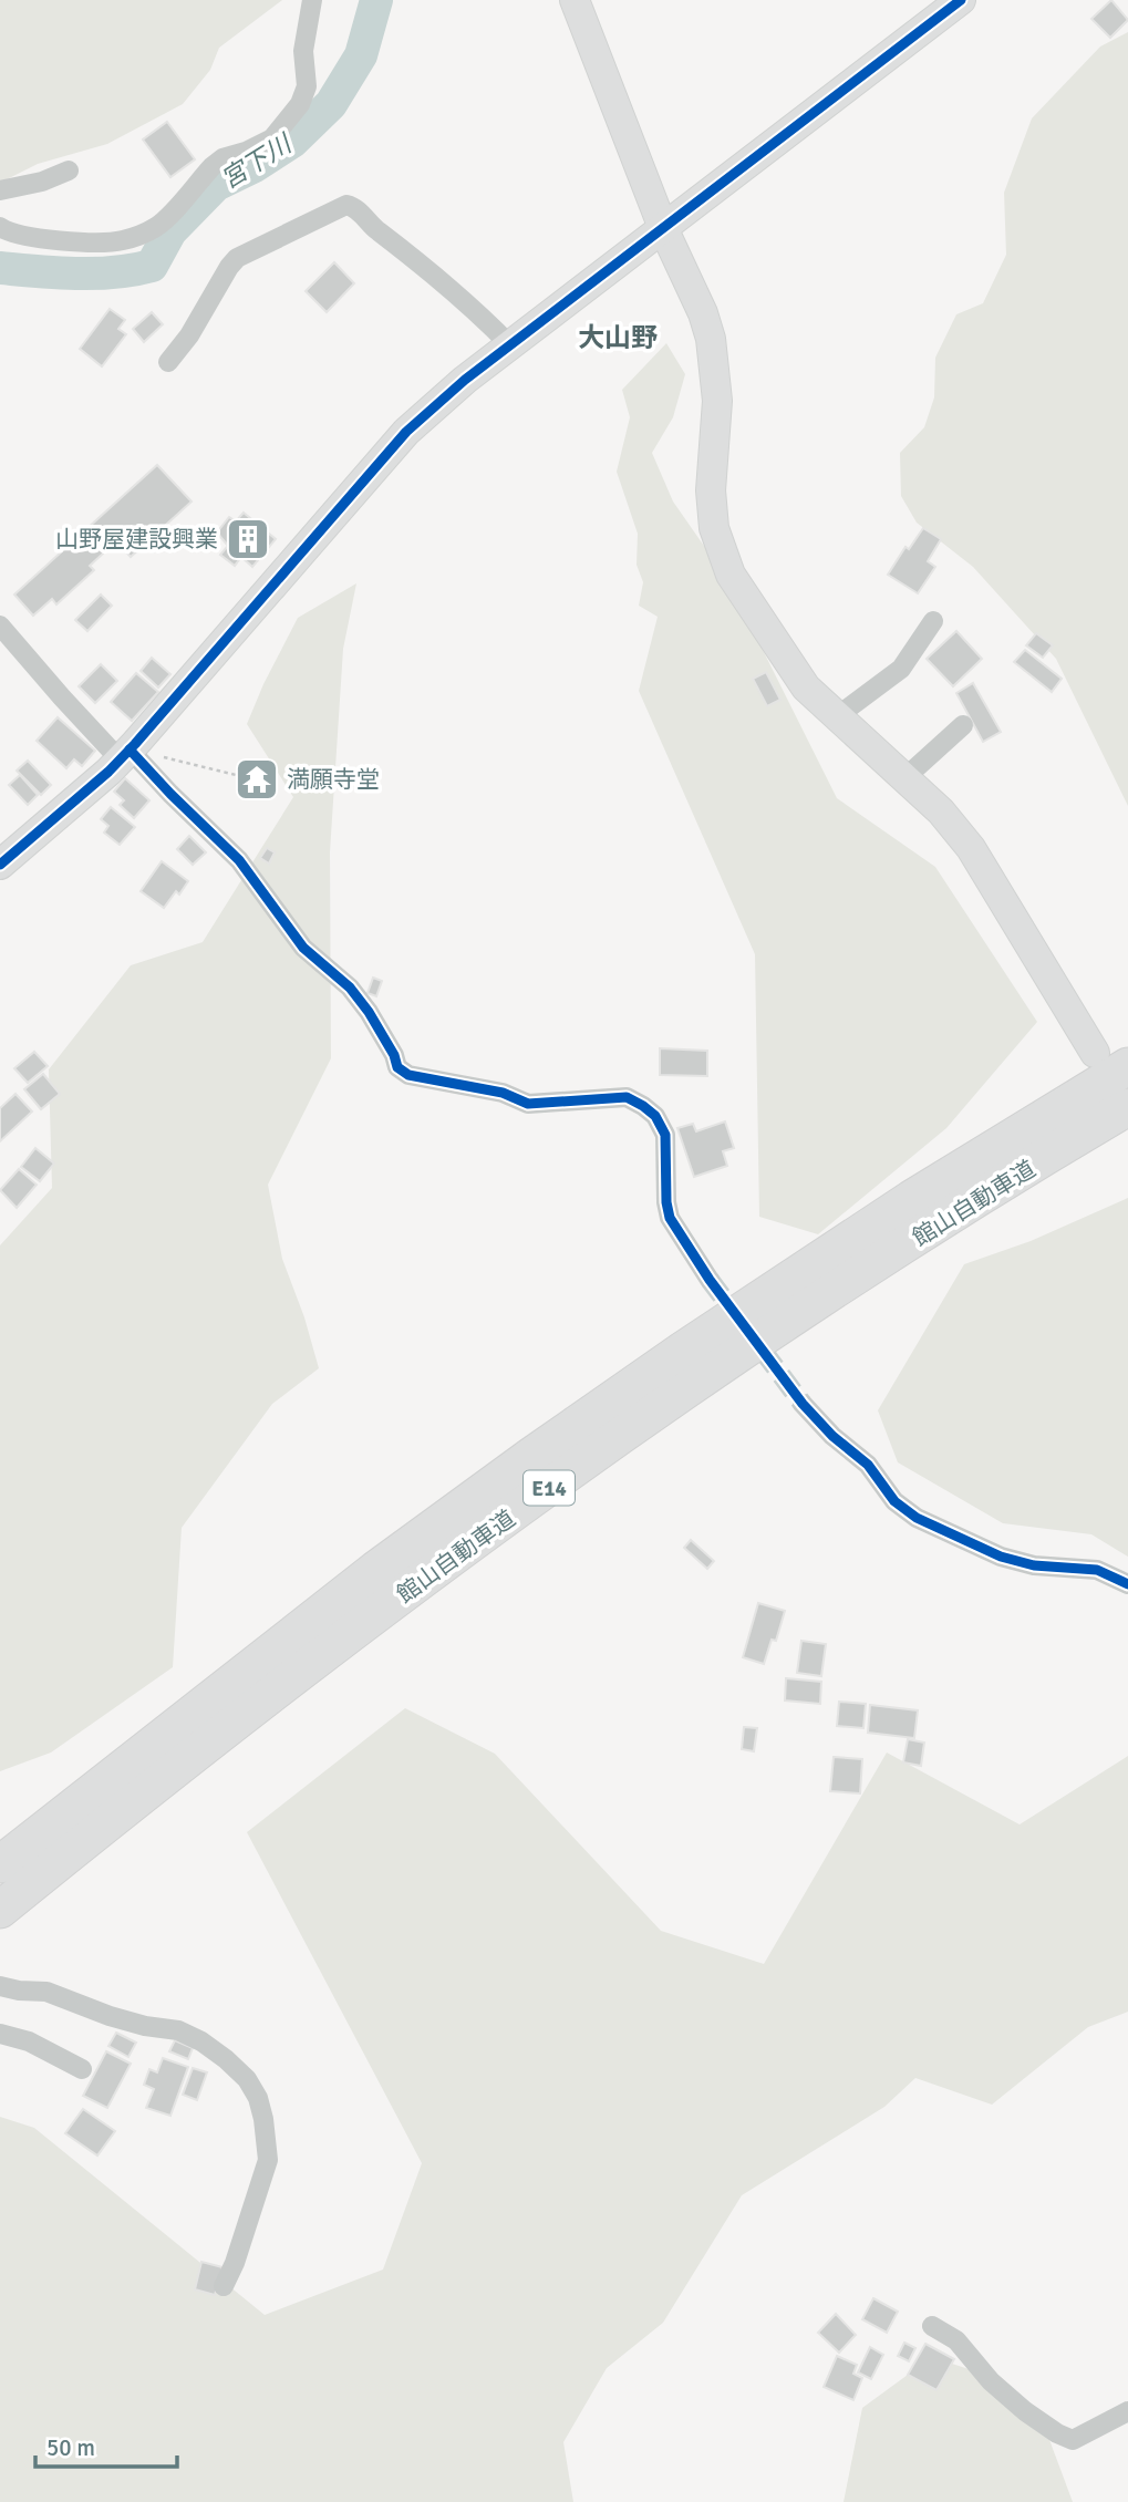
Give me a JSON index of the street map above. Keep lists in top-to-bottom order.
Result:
{
  "streets": {
    "highway": ["館山自動車道", "E14"]
  },
  "districts": ["大山野"],
  "water": ["宮下川"],
  "places": {
    "building": ["山野屋建設興業"],
    "temple": ["満願寺堂"]
  },
  "scale_bar": "50 m"
}
